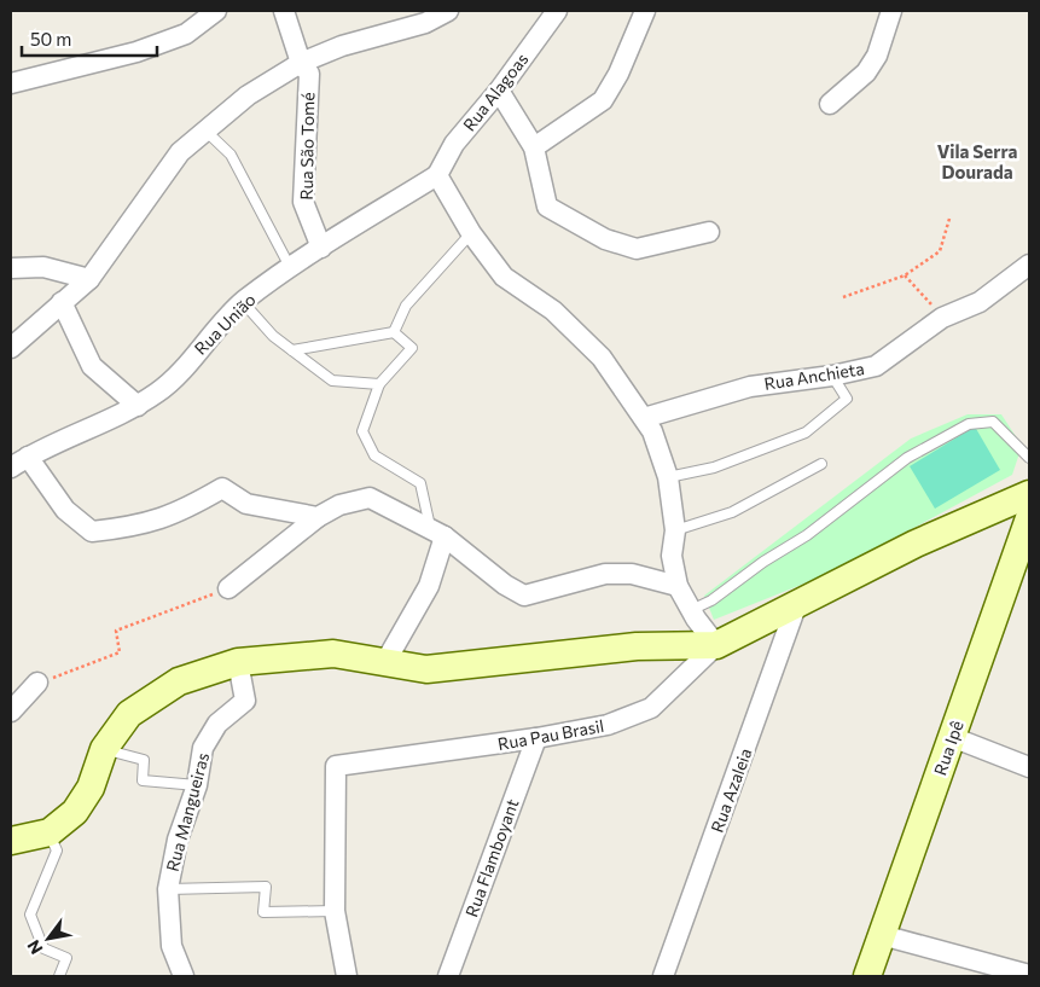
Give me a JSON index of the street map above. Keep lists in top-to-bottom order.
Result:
{
  "streets": {
    "street": [
      "Rua Alagoas",
      "Rua São Tomé",
      "Rua União",
      "Rua Anchieta",
      "Rua Pau Brasil",
      "Rua Ipê",
      "Rua Azaleia",
      "Rua Mangueiras",
      "Rua Flamboyant"
    ]
  },
  "crossings": [
    ["Rua Alagoas", "Rua União"],
    ["Rua São Tomé", "Rua União"],
    ["Rua Pau Brasil", "Rua Azaleia"],
    ["Rua Pau Brasil", "Rua Flamboyant"]
  ],
  "districts": ["Vila Serra Dourada"],
  "scale_bar": "50 m",
  "north": "bottom left"
}
